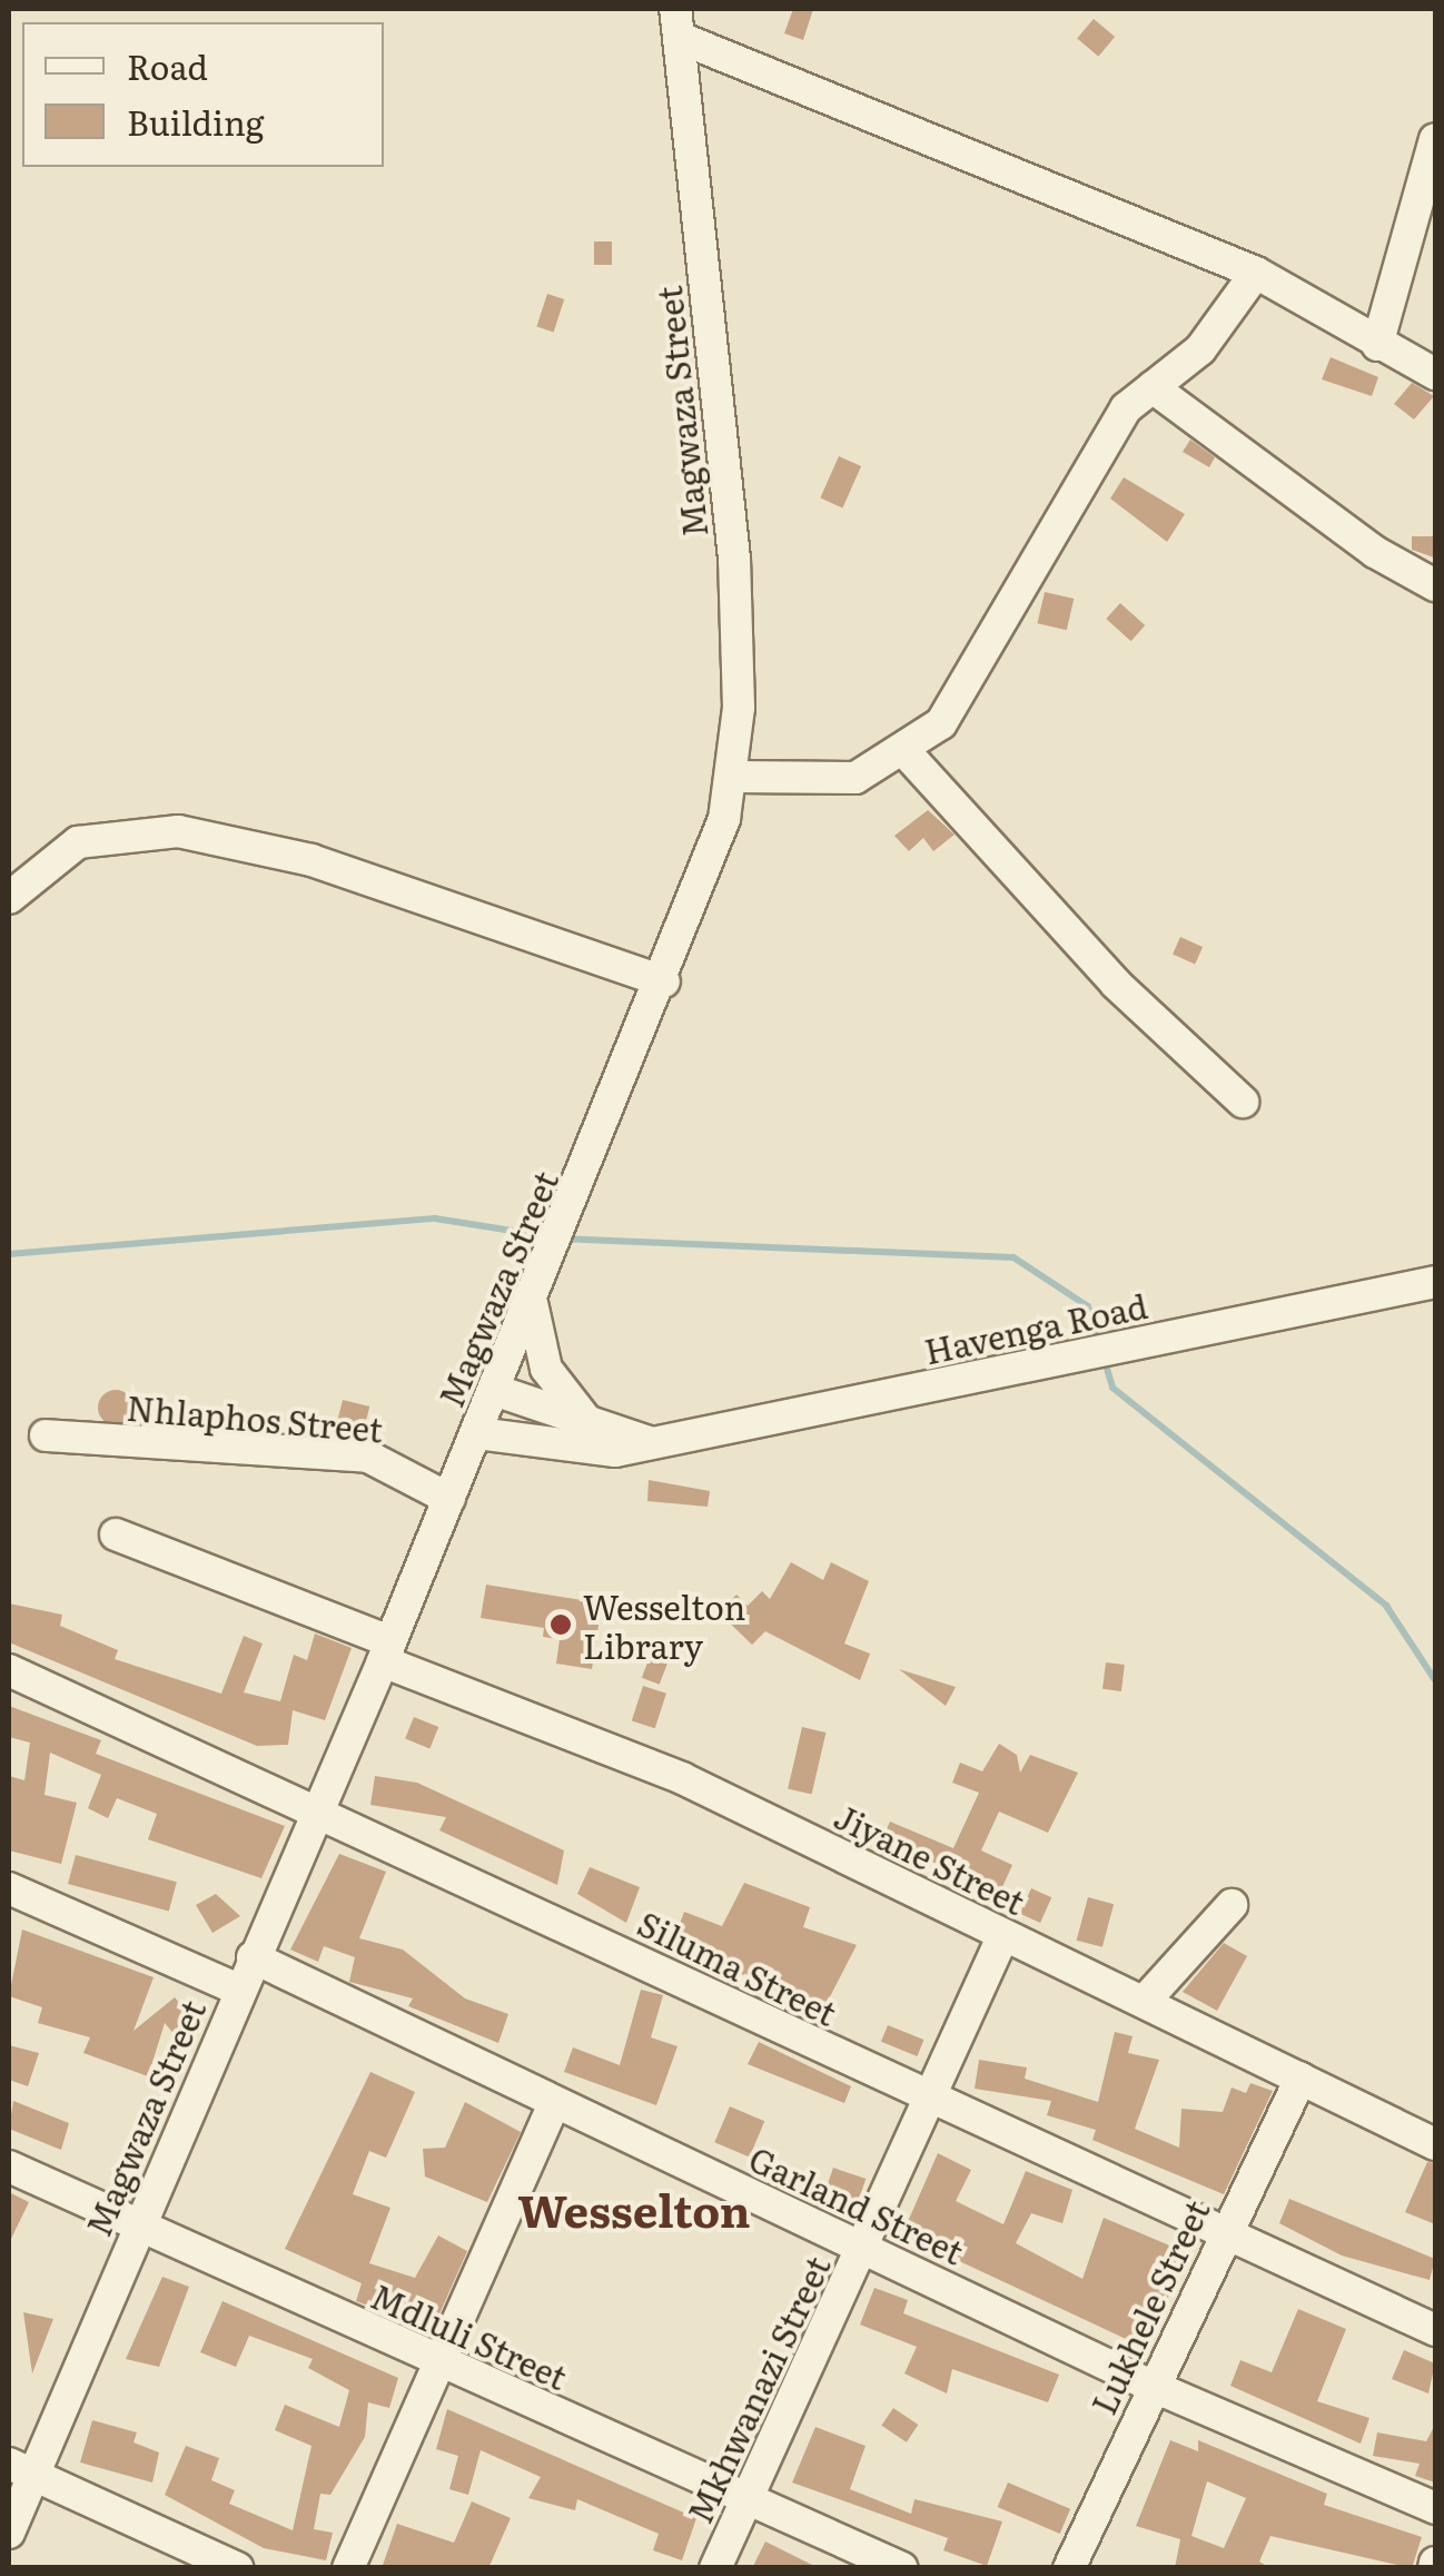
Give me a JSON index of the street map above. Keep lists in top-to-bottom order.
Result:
{
  "streets": {
    "street": [
      "Magwaza Street",
      "Havenga Road",
      "Nhlaphos Street",
      "Jiyane Street",
      "Siluma Street",
      "Garland Street",
      "Lukhele Street",
      "Mdluli Street",
      "Mkhwanazi Street"
    ]
  },
  "crossings": [
    ["Magwaza Street", "Havenga Road"],
    ["Magwaza Street", "Nhlaphos Street"],
    ["Magwaza Street", "Jiyane Street"],
    ["Magwaza Street", "Siluma Street"],
    ["Magwaza Street", "Garland Street"],
    ["Magwaza Street", "Mdluli Street"],
    ["Jiyane Street", "Lukhele Street"],
    ["Jiyane Street", "Mkhwanazi Street"],
    ["Siluma Street", "Lukhele Street"],
    ["Siluma Street", "Mkhwanazi Street"],
    ["Garland Street", "Lukhele Street"],
    ["Garland Street", "Mkhwanazi Street"],
    ["Mdluli Street", "Mkhwanazi Street"]
  ],
  "districts": ["Wesselton"],
  "places": ["Wesselton Library"],
  "legend": ["Road", "Building"]
}
